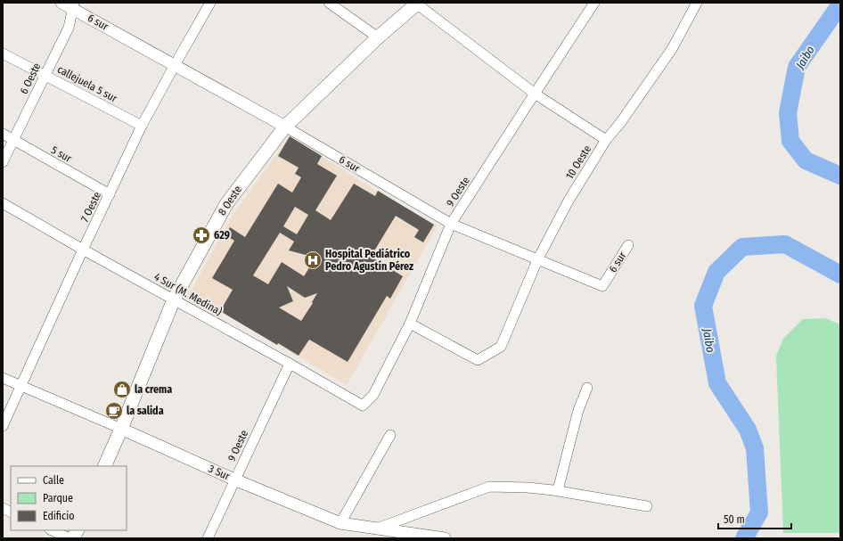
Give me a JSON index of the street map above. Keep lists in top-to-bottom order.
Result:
{
  "streets": {
    "main road": ["8 Oeste"],
    "street": [
      "6 sur",
      "6 Oeste",
      "callejuela 5 sur",
      "5 sur",
      "10 Oeste",
      "9 Oeste",
      "7 Oeste",
      "4 Sur (M. Medina)",
      "3 Sur"
    ]
  },
  "crossings": [
    ["6 sur", "6 Oeste"],
    ["6 sur", "10 Oeste"],
    ["6 sur", "9 Oeste"],
    ["6 sur", "8 Oeste"],
    ["6 sur", "7 Oeste"],
    ["6 Oeste", "callejuela 5 sur"],
    ["6 Oeste", "5 sur"],
    ["callejuela 5 sur", "7 Oeste"],
    ["5 sur", "7 Oeste"],
    ["10 Oeste", "9 Oeste"],
    ["9 Oeste", "4 Sur (M. Medina)"],
    ["9 Oeste", "3 Sur"],
    ["8 Oeste", "4 Sur (M. Medina)"],
    ["8 Oeste", "3 Sur"],
    ["7 Oeste", "4 Sur (M. Medina)"],
    ["7 Oeste", "3 Sur"]
  ],
  "water": ["Jaibo"],
  "places": {
    "pharmacy": ["629"],
    "hospital": ["Hospital Pediátrico Pedro Agustín Pérez"],
    "shop": ["la crema"],
    "cafe": ["la salida"]
  },
  "legend": ["Calle", "Parque", "Edificio"],
  "scale_bar": "50 m"
}
